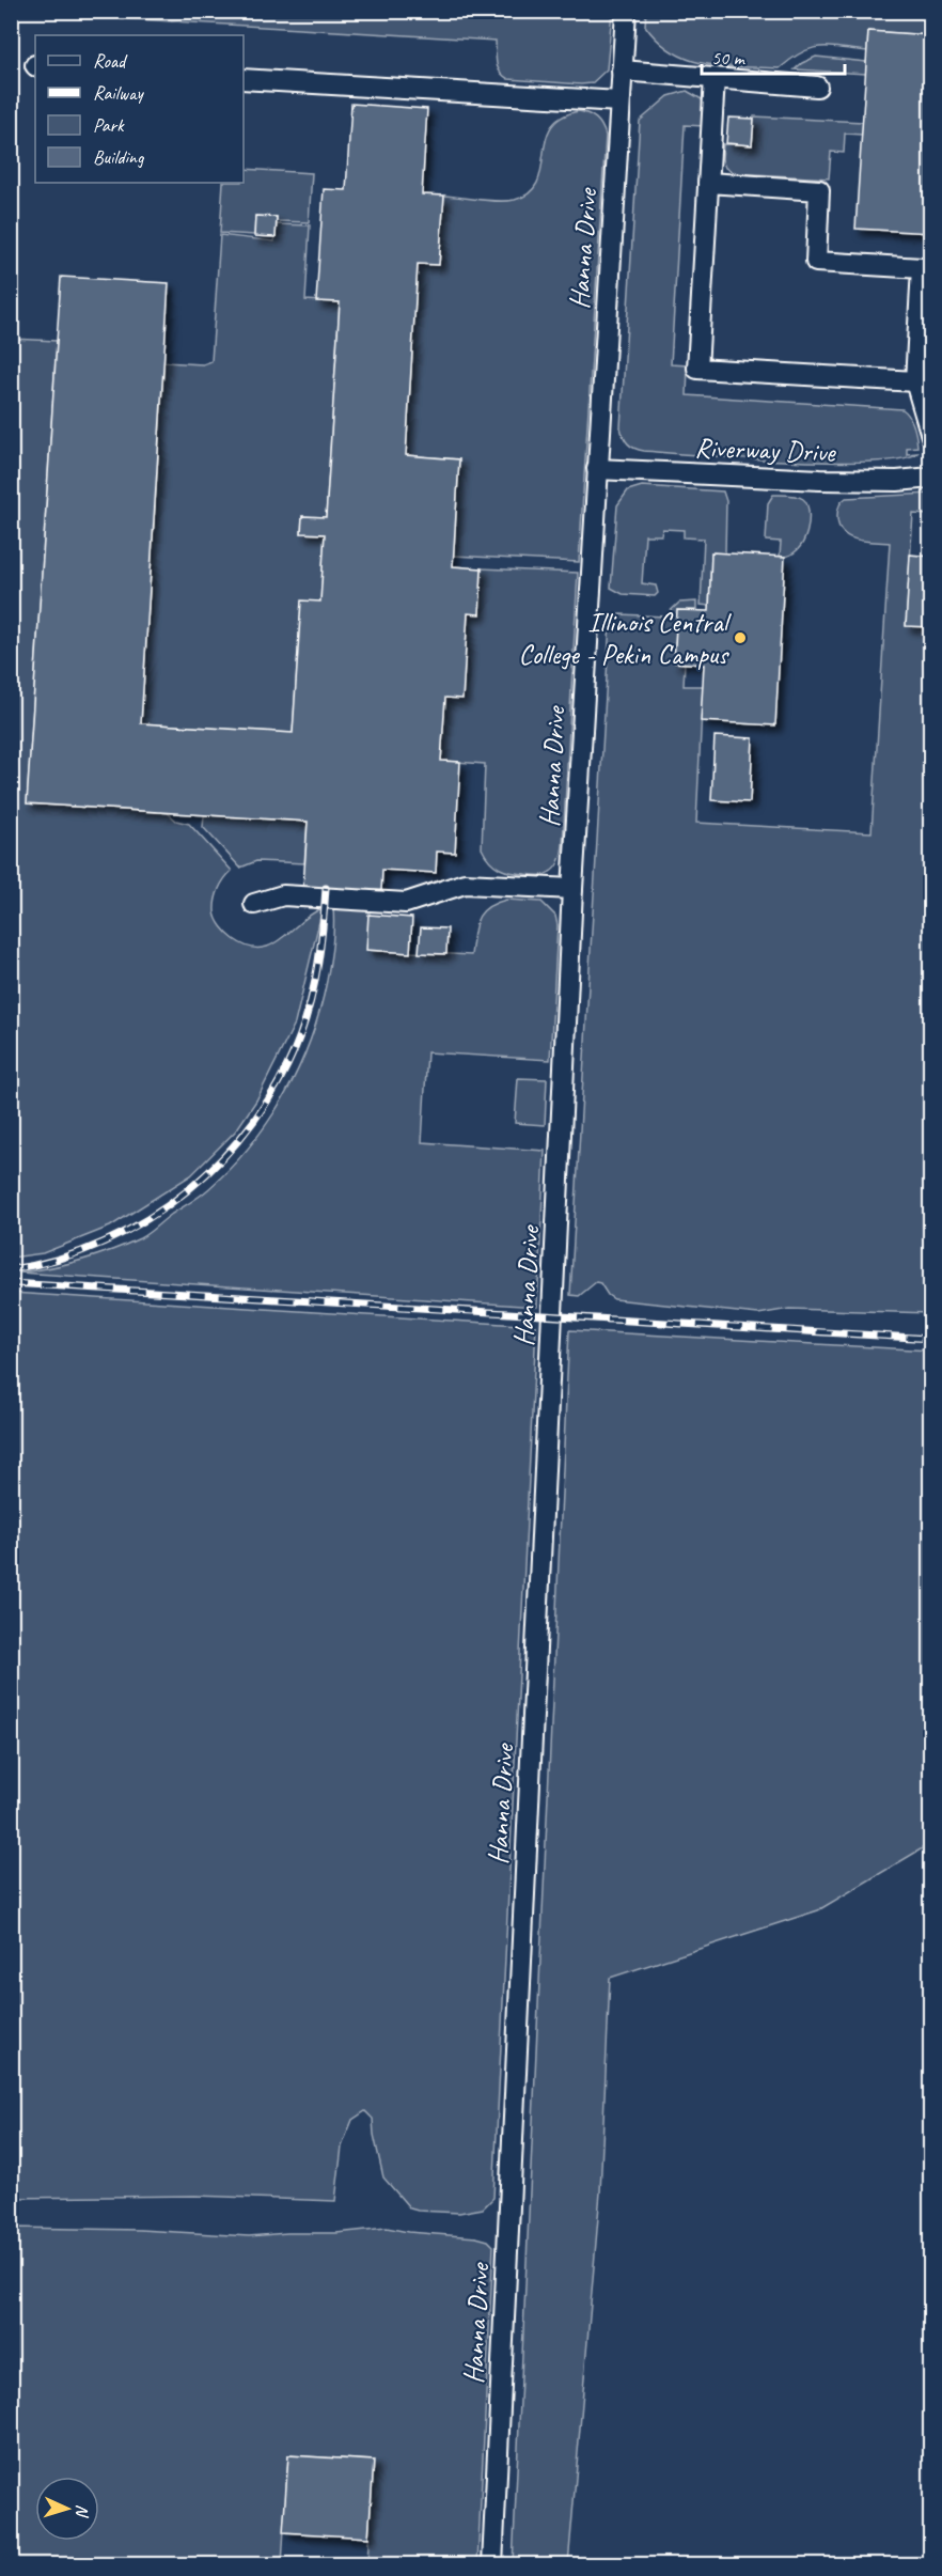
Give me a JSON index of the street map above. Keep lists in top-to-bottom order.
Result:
{
  "streets": {
    "street": ["Hanna Drive", "Riverway Drive"]
  },
  "crossings": [
    ["Hanna Drive", "Riverway Drive"]
  ],
  "places": ["Illinois Central College - Pekin Campus"],
  "legend": [
    "Road",
    "Railway",
    "Park",
    "Building"
  ],
  "scale_bar": "50 m",
  "north": "right"
}
